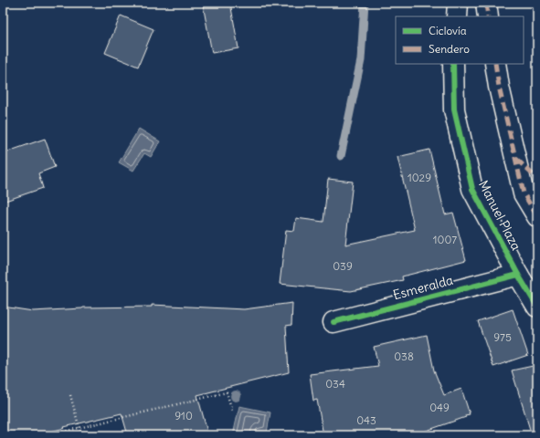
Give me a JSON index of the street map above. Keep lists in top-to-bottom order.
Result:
{
  "streets": {
    "street": ["Manuel Plaza", "Esmeralda"]
  },
  "crossings": [
    ["Manuel Plaza", "Esmeralda"]
  ],
  "house_numbers": [
    "1029",
    "1007",
    "039",
    "975",
    "038",
    "034",
    "049",
    "910",
    "043"
  ],
  "legend": ["Ciclovía", "Sendero"]
}
